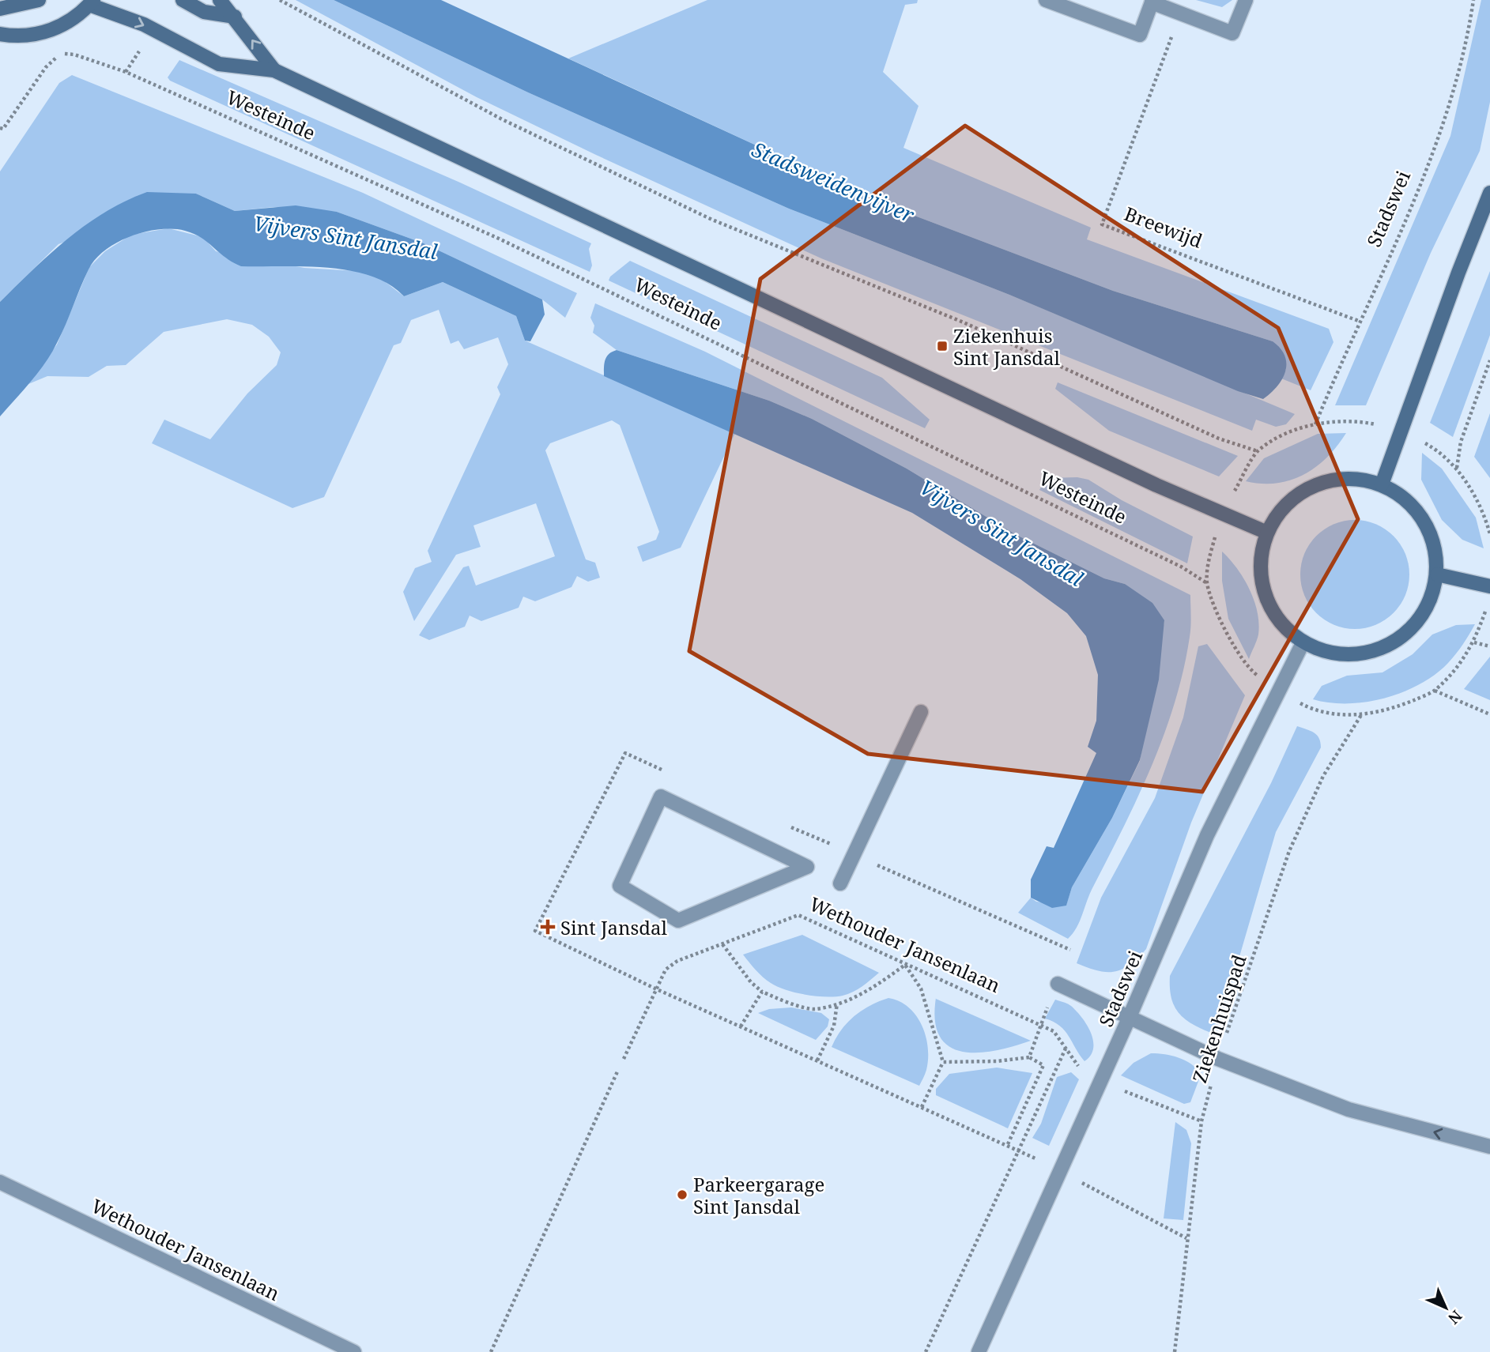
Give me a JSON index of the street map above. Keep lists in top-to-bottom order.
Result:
{
  "streets": {
    "street": ["Westeinde", "Stadswei", "Wethouder Jansenlaan"],
    "path": ["Breewijd", "Ziekenhuispad"]
  },
  "crossings": [
    ["Westeinde", "Stadswei"],
    ["Stadswei", "Breewijd"],
    ["Stadswei", "Wethouder Jansenlaan"],
    ["Wethouder Jansenlaan", "Ziekenhuispad"]
  ],
  "water": ["Stadsweidenvijver", "Vijvers Sint Jansdal"],
  "places": {
    "transit": ["Ziekenhuis Sint Jansdal"],
    "health": ["Sint Jansdal"],
    "other": ["Parkeergarage Sint Jansdal"]
  },
  "north": "bottom right"
}
